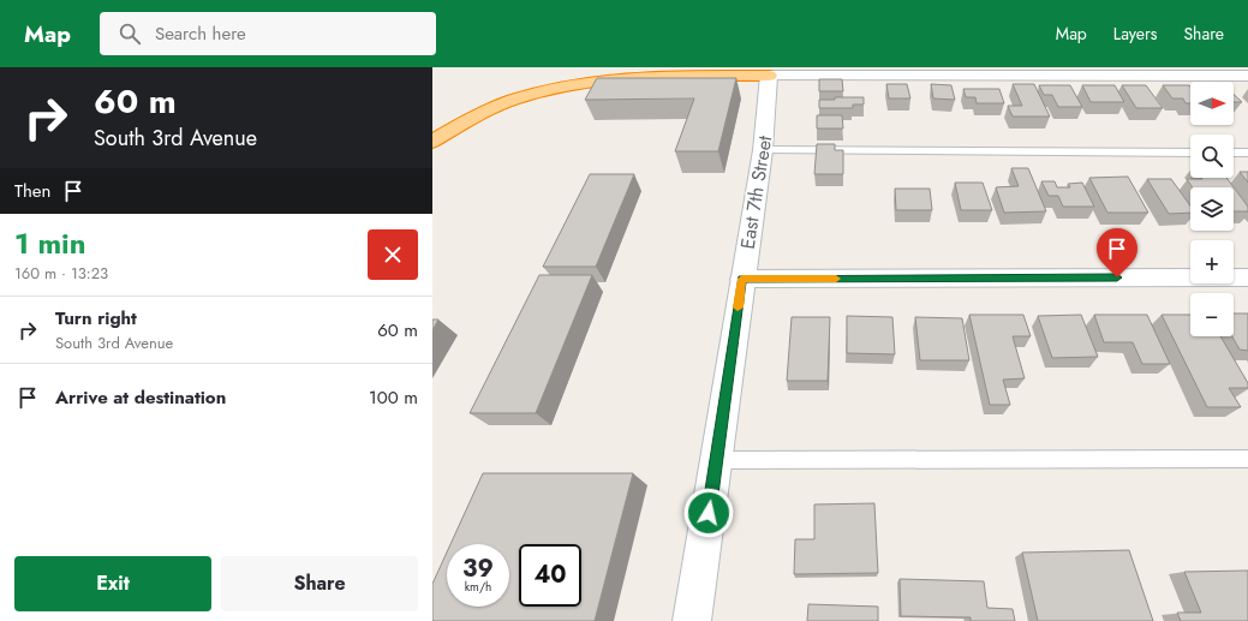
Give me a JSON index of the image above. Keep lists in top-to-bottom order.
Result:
{
  "streets": {
    "street": ["East 7th Street"]
  },
  "north": "right",
  "page": {
    "header": "Map",
    "search": "Search here",
    "nav": ["Map", "Layers", "Share"],
    "turn": ["60 m", "South 3rd Avenue"],
    "map_buttons": ["+", "−"],
    "then": "Then",
    "heading": ["1 min", "160 m · 13:23"],
    "list": [
      {
        "name": "Turn right",
        "note": "South 3rd Avenue",
        "value": "60 m"
      },
      {
        "name": "Arrive at destination",
        "value": "100 m"
      }
    ],
    "speed": "39 km/h",
    "limit": "40",
    "buttons": ["Exit", "Share"]
  }
}
